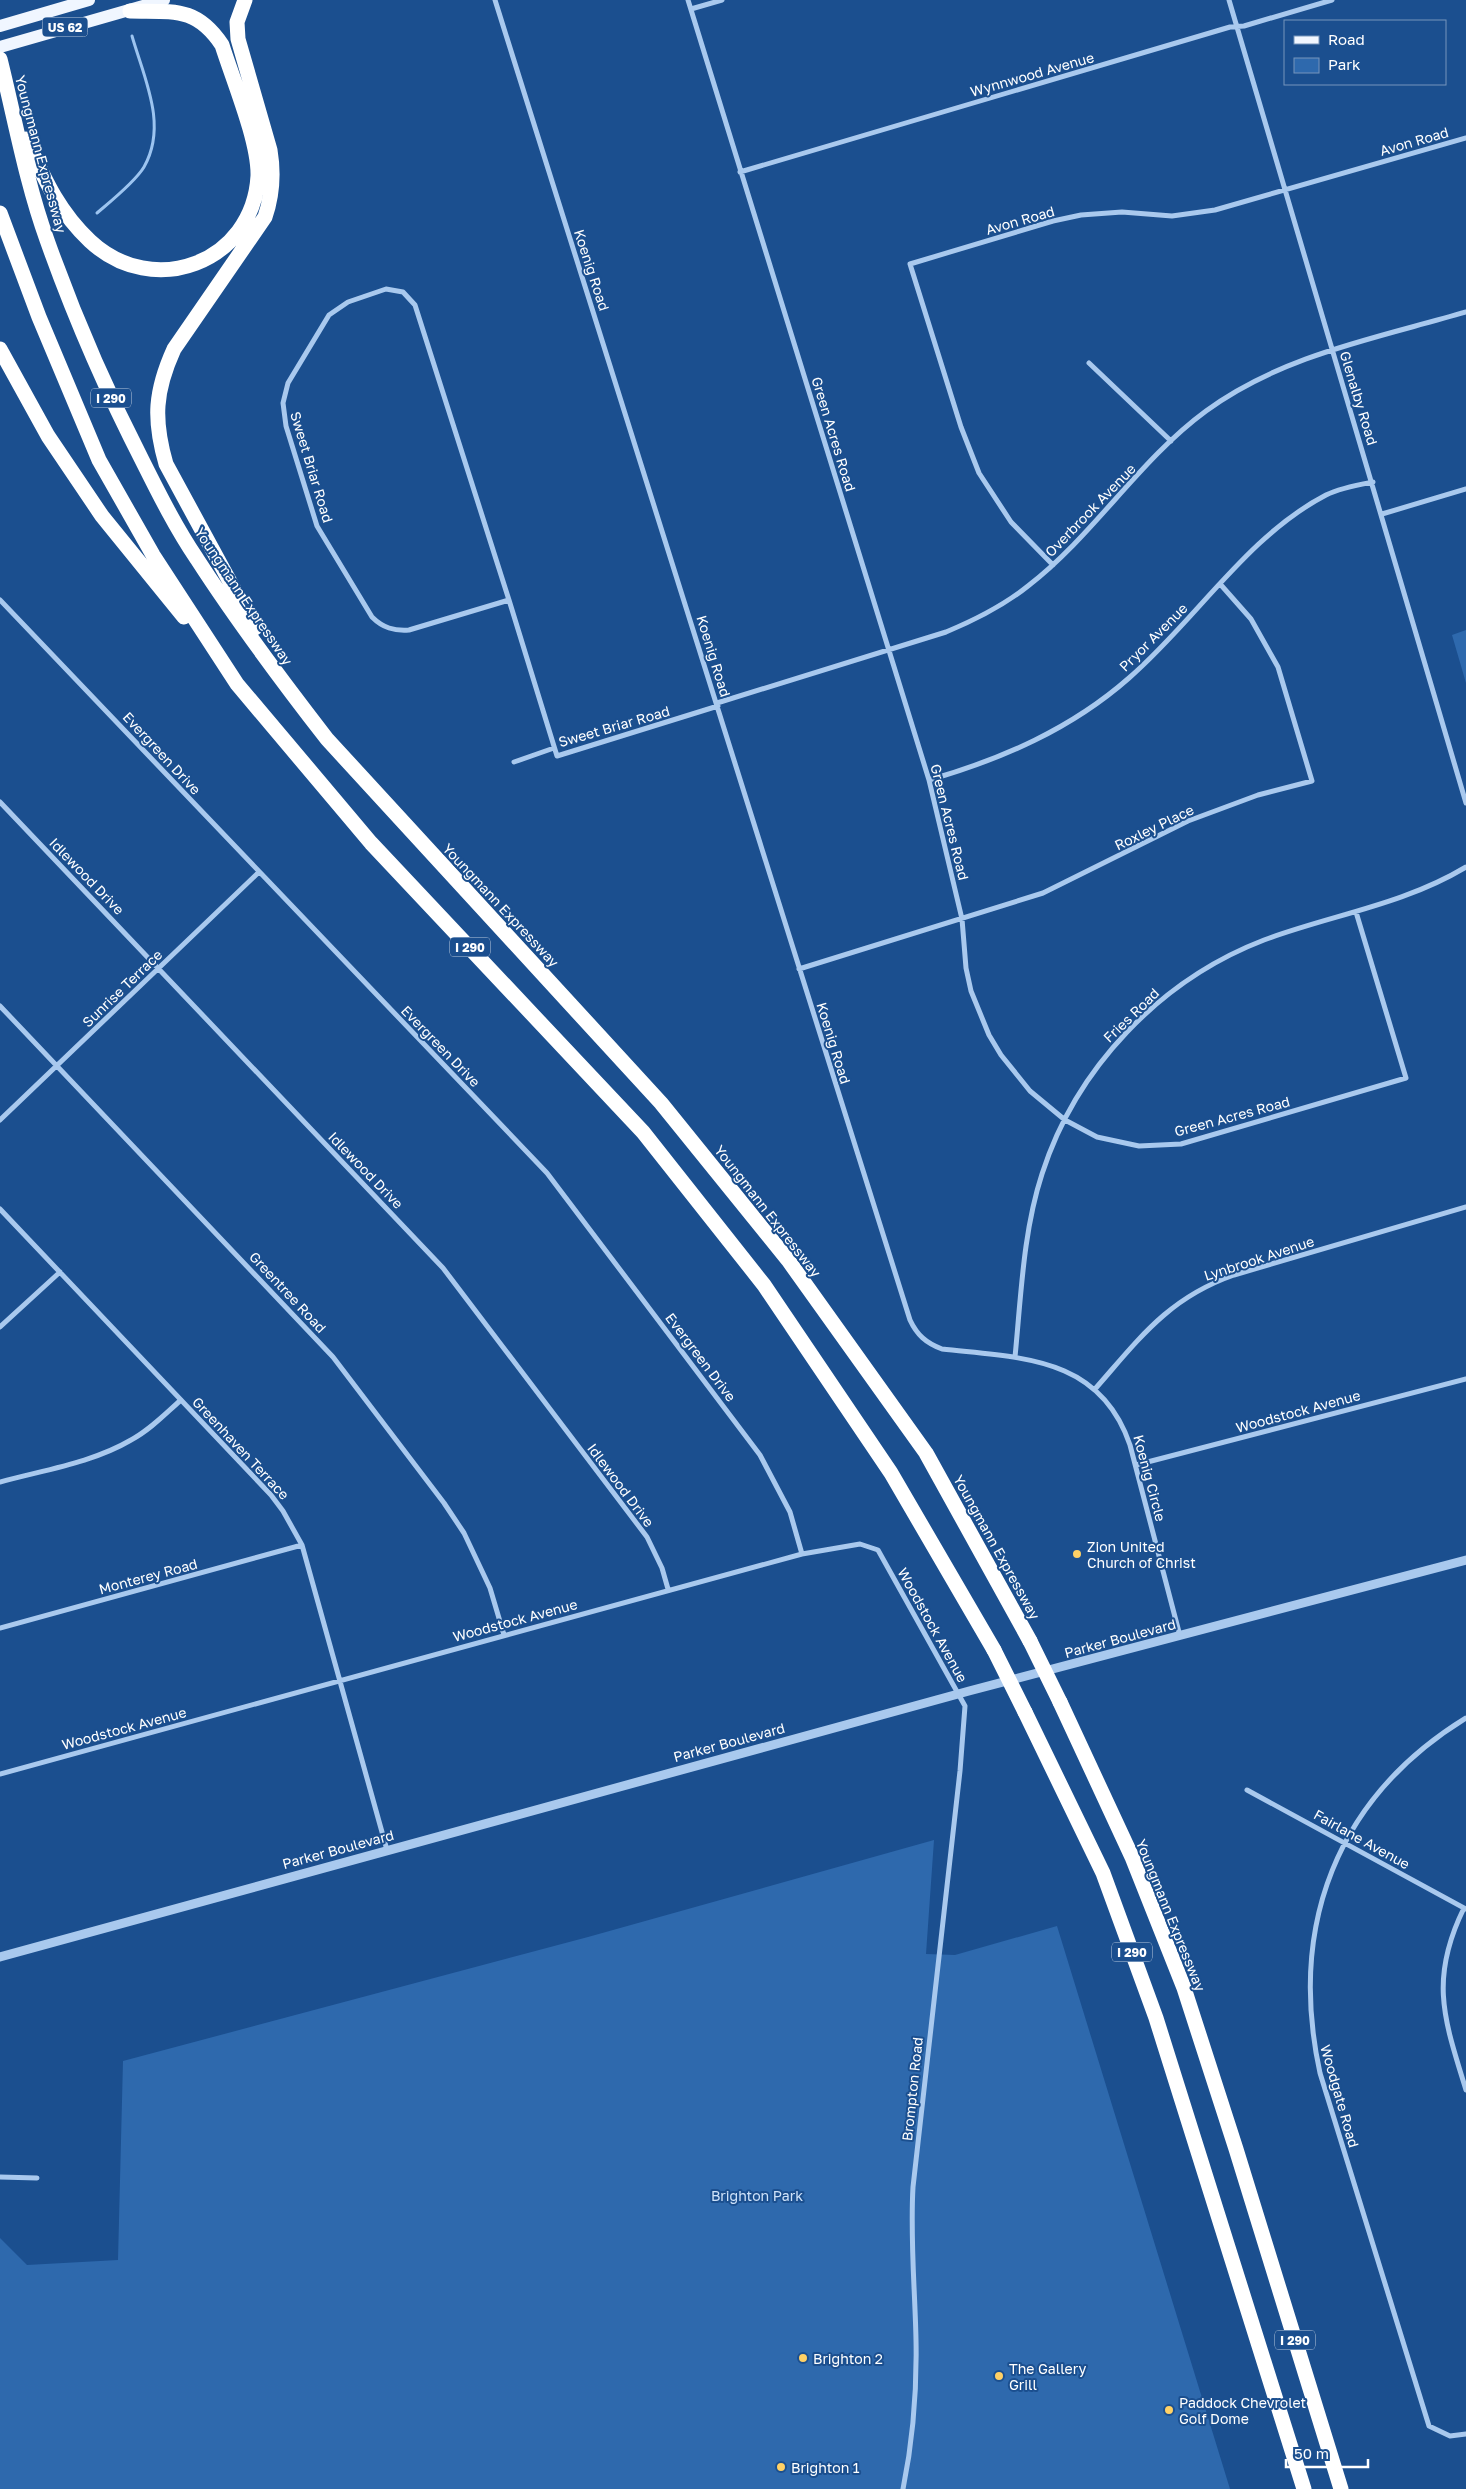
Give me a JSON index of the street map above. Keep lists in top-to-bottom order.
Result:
{
  "streets": {
    "highway": ["Youngmann Expressway", "I 290"],
    "main road": ["US 62"],
    "street": [
      "Wynnwood Avenue",
      "Avon Road",
      "Koenig Road",
      "Glenalby Road",
      "Green Acres Road",
      "Sweet Briar Road",
      "Overbrook Avenue",
      "Pryor Avenue",
      "Evergreen Drive",
      "Roxley Place",
      "Idlewood Drive",
      "Sunrise Terrace",
      "Fries Road",
      "Lynbrook Avenue",
      "Greentree Road",
      "Woodstock Avenue",
      "Greenhaven Terrace",
      "Koenig Circle",
      "Monterey Road",
      "Parker Boulevard",
      "Fairlane Avenue",
      "Brompton Road",
      "Woodgate Road"
    ]
  },
  "crossings": [
    ["Wynnwood Avenue", "Glenalby Road"],
    ["Wynnwood Avenue", "Green Acres Road"],
    ["Avon Road", "Glenalby Road"],
    ["Avon Road", "Overbrook Avenue"],
    ["Koenig Road", "Sweet Briar Road"],
    ["Koenig Road", "Overbrook Avenue"],
    ["Koenig Road", "Roxley Place"],
    ["Koenig Road", "Koenig Circle"],
    ["Glenalby Road", "Overbrook Avenue"],
    ["Glenalby Road", "Pryor Avenue"],
    ["Green Acres Road", "Overbrook Avenue"],
    ["Green Acres Road", "Pryor Avenue"],
    ["Green Acres Road", "Roxley Place"],
    ["Green Acres Road", "Fries Road"],
    ["Sweet Briar Road", "Overbrook Avenue"],
    ["Pryor Avenue", "Roxley Place"],
    ["Evergreen Drive", "Sunrise Terrace"],
    ["Evergreen Drive", "Woodstock Avenue"],
    ["Idlewood Drive", "Sunrise Terrace"],
    ["Idlewood Drive", "Woodstock Avenue"],
    ["Sunrise Terrace", "Greentree Road"],
    ["Fries Road", "Koenig Circle"],
    ["Lynbrook Avenue", "Koenig Circle"],
    ["Greentree Road", "Woodstock Avenue"],
    ["Woodstock Avenue", "Greenhaven Terrace"],
    ["Woodstock Avenue", "Koenig Circle"],
    ["Woodstock Avenue", "Parker Boulevard"],
    ["Woodstock Avenue", "Brompton Road"],
    ["Greenhaven Terrace", "Monterey Road"],
    ["Greenhaven Terrace", "Parker Boulevard"],
    ["Koenig Circle", "Parker Boulevard"],
    ["Parker Boulevard", "Brompton Road"],
    ["Fairlane Avenue", "Woodgate Road"]
  ],
  "parks": ["Brighton Park"],
  "places": [
    "Zion United Church of Christ",
    "Brighton 2",
    "The Gallery Grill",
    "Paddock Chevrolet Golf Dome",
    "Brighton 1"
  ],
  "legend": ["Road", "Park"],
  "scale_bar": "50 m"
}
